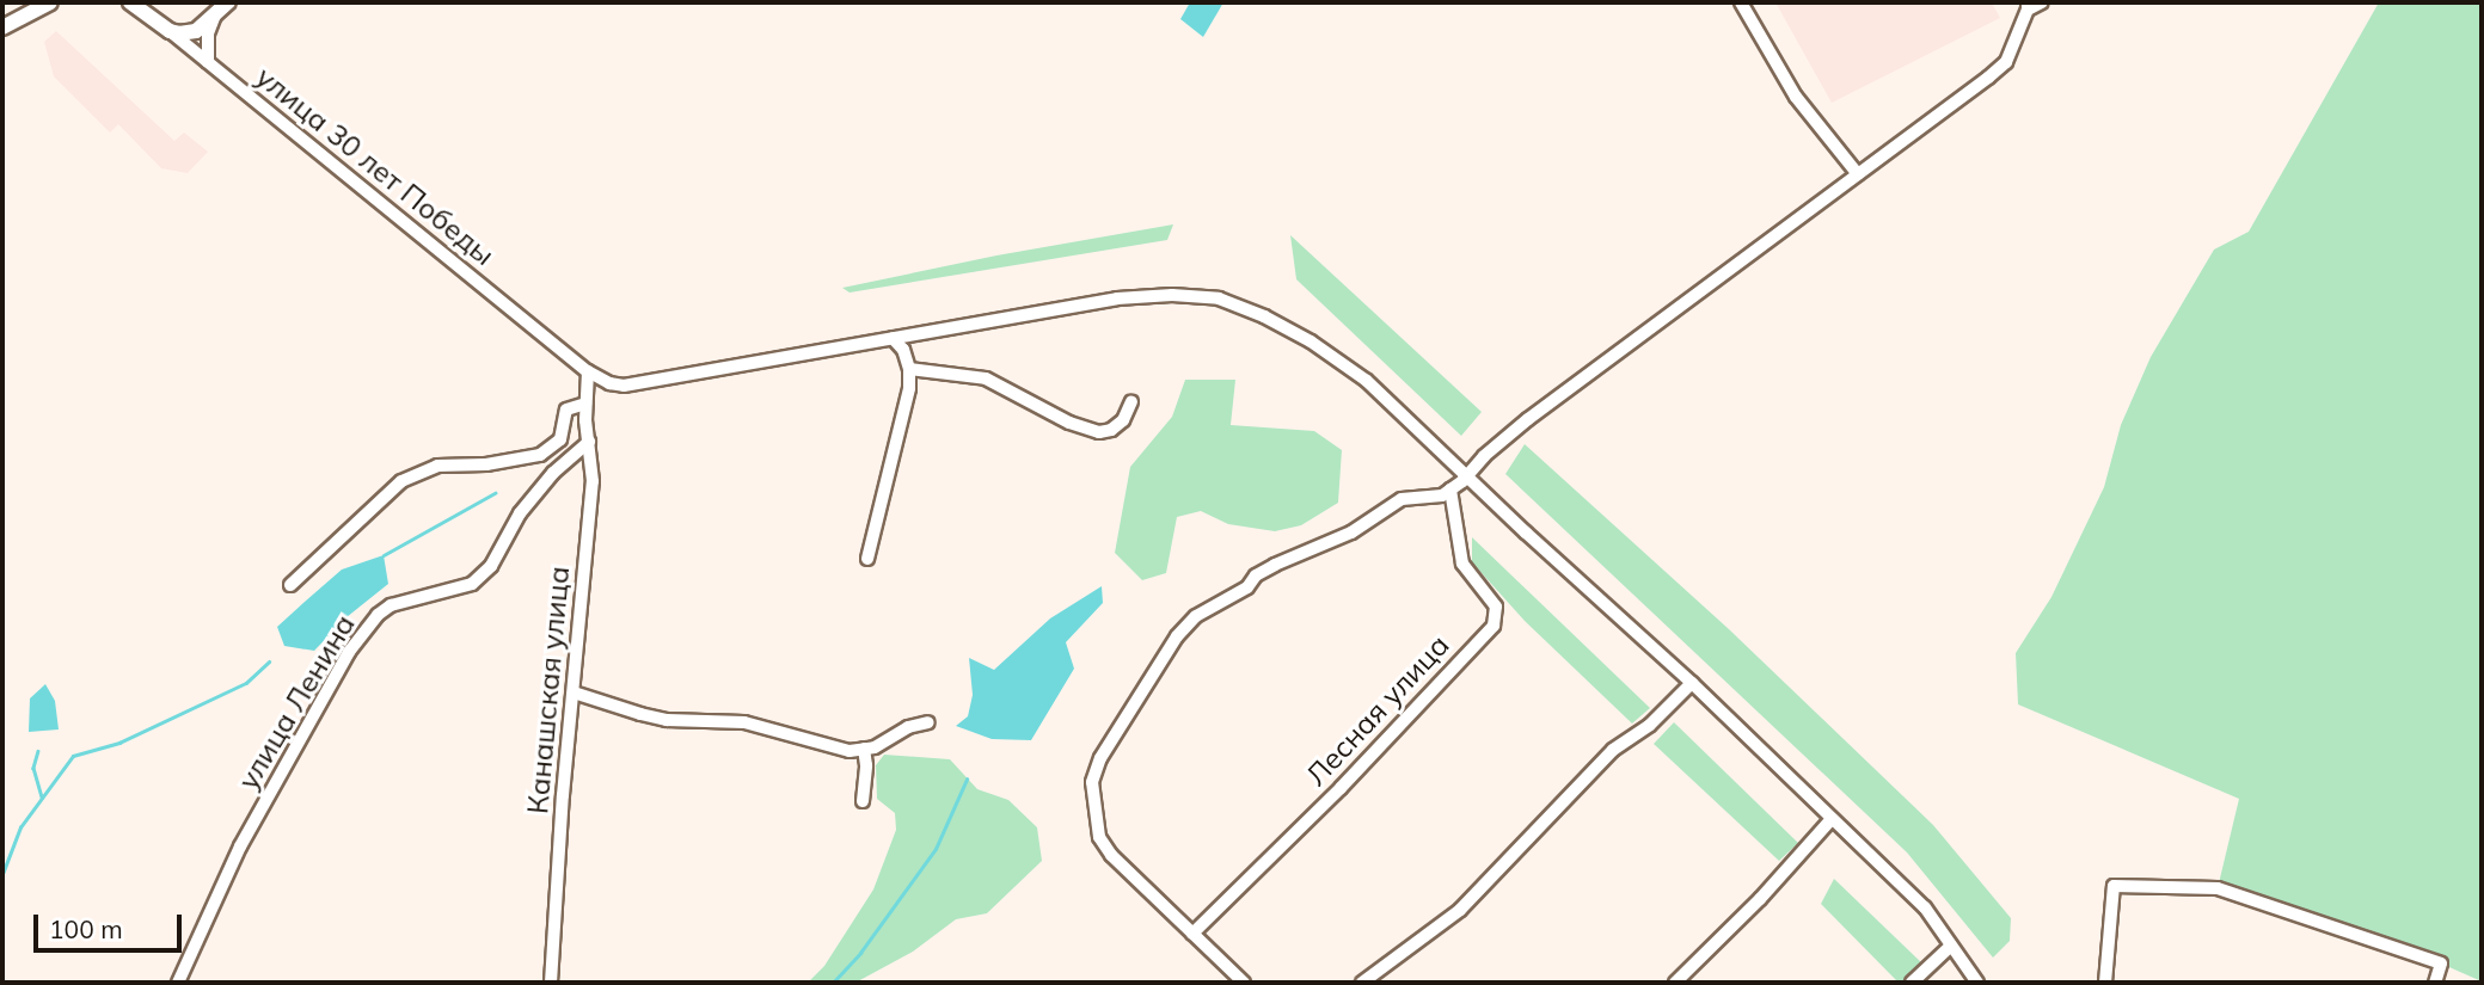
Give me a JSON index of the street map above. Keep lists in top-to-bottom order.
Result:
{
  "streets": {
    "main road": ["улица 30 лет Победы"],
    "street": ["Канашская улица", "улица Ленина", "Лесная улица"]
  },
  "crossings": [
    ["улица 30 лет Победы", "Канашская улица"],
    ["Канашская улица", "улица Ленина"]
  ],
  "scale_bar": "100 m"
}
